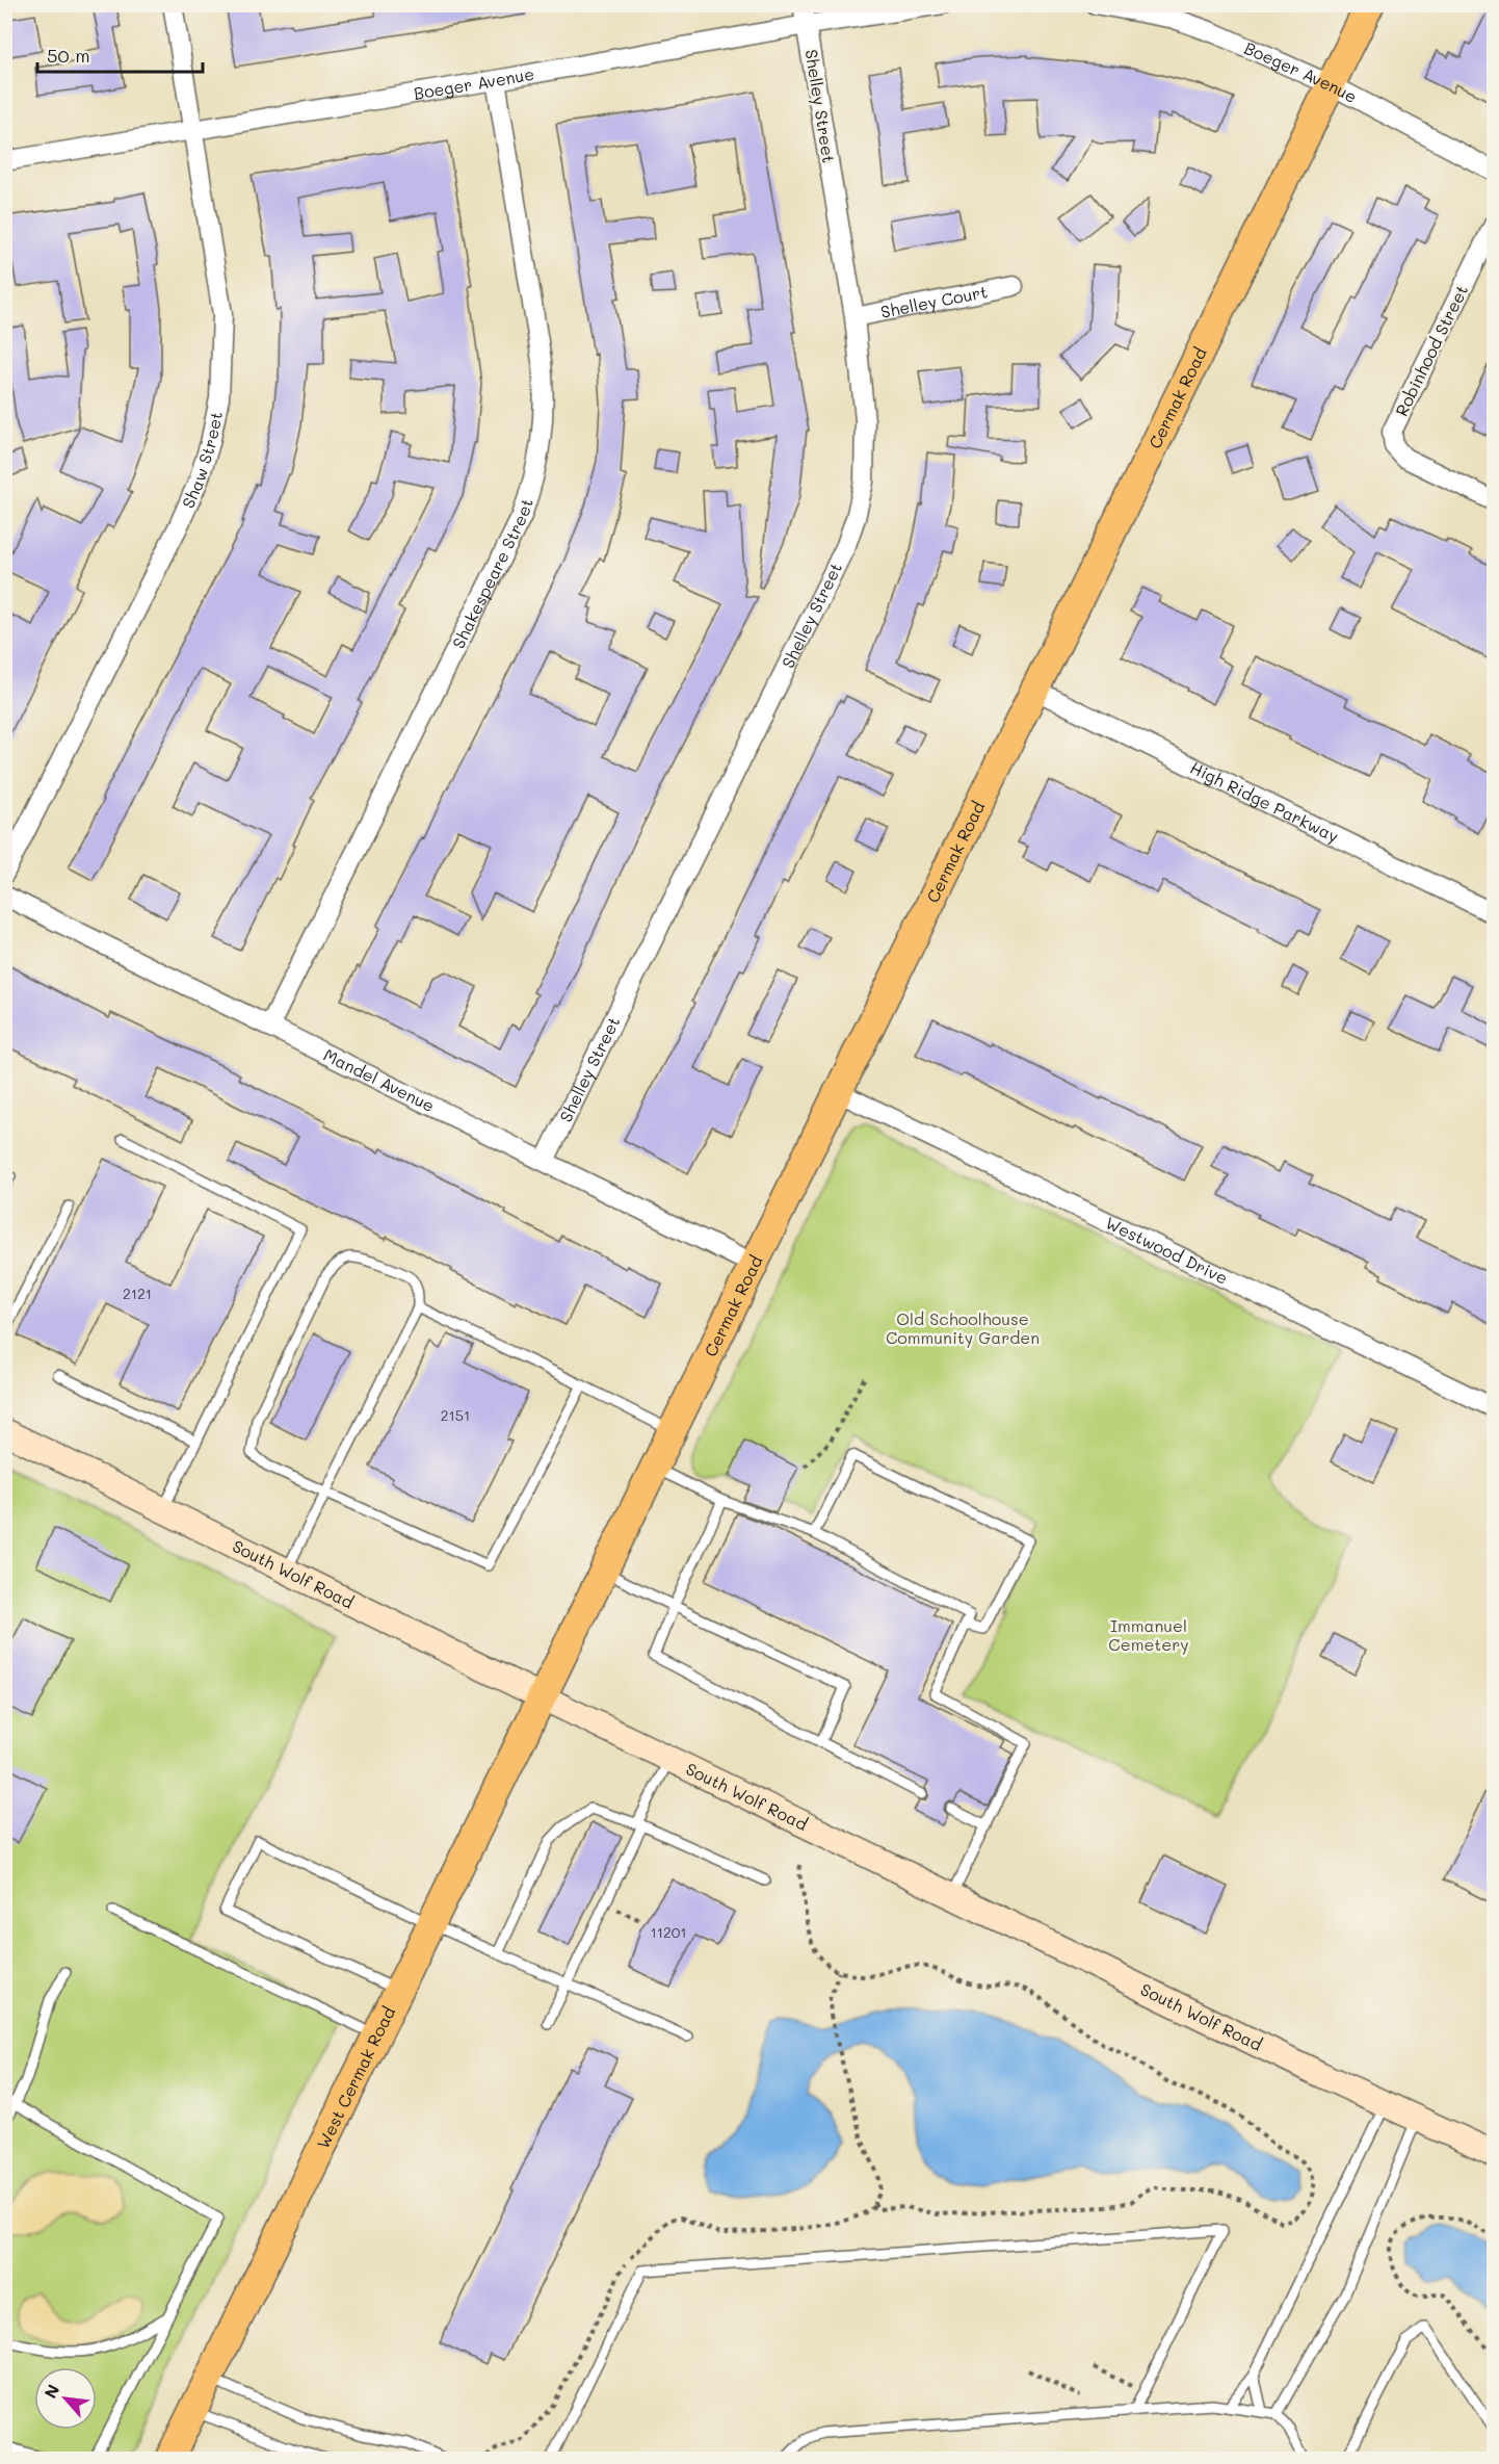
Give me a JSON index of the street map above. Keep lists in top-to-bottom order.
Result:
{
  "streets": {
    "main road": ["Cermak Road", "South Wolf Road", "West Cermak Road"],
    "street": [
      "Boeger Avenue",
      "Shelley Street",
      "Shelley Court",
      "Robinhood Street",
      "Shaw Street",
      "Shakespeare Street",
      "High Ridge Parkway",
      "Mandel Avenue",
      "Westwood Drive"
    ]
  },
  "crossings": [
    ["Boeger Avenue", "Shelley Street"],
    ["Boeger Avenue", "Cermak Road"],
    ["Boeger Avenue", "Shaw Street"],
    ["Boeger Avenue", "Shakespeare Street"],
    ["Shelley Street", "Shelley Court"],
    ["Shelley Street", "Mandel Avenue"],
    ["Cermak Road", "High Ridge Parkway"],
    ["Cermak Road", "Mandel Avenue"],
    ["Cermak Road", "Westwood Drive"],
    ["Cermak Road", "South Wolf Road"],
    ["Cermak Road", "West Cermak Road"],
    ["Shakespeare Street", "Mandel Avenue"],
    ["South Wolf Road", "West Cermak Road"]
  ],
  "parks": ["Old Schoolhouse Community Garden", "Immanuel Cemetery"],
  "house_numbers": ["2121", "2151", "11201"],
  "scale_bar": "50 m",
  "north": "top left"
}
